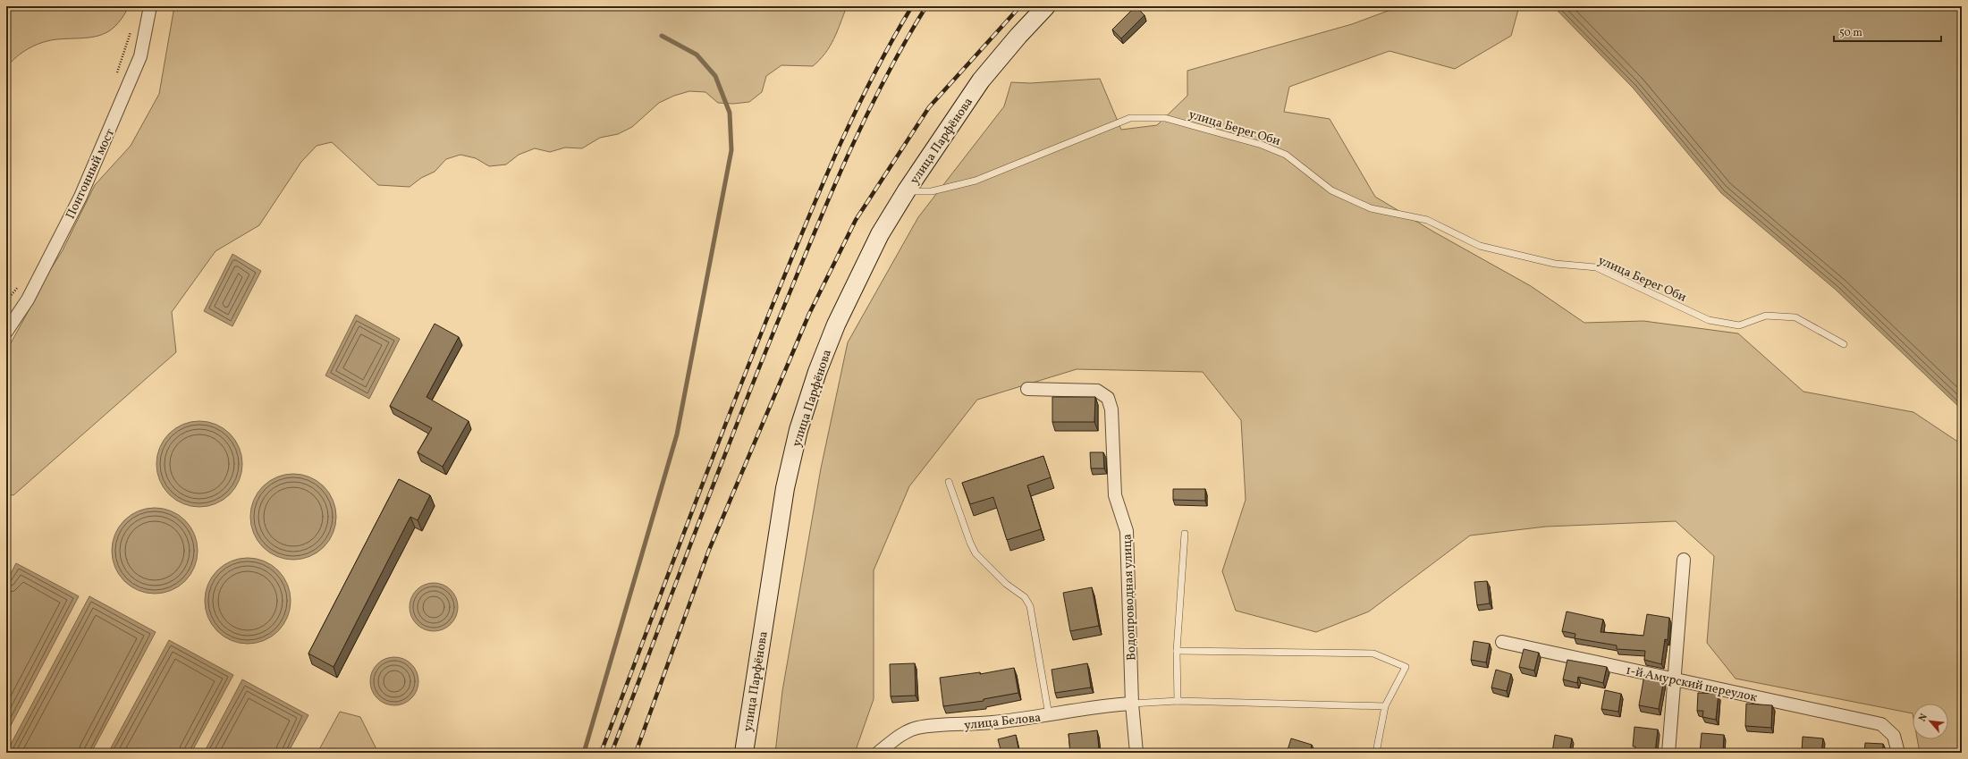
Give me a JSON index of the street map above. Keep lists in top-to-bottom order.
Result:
{
  "streets": {
    "main road": ["улица Парфёнова"],
    "street": [
      "Понтонный мост",
      "Водопроводная улица",
      "1-й Амурский переулок",
      "улица Белова"
    ],
    "lane": ["улица Берег Оби"]
  },
  "crossings": [
    ["улица Берег Оби", "улица Парфёнова"],
    ["Водопроводная улица", "улица Белова"]
  ],
  "scale_bar": "50 m",
  "north": "top left"
}
